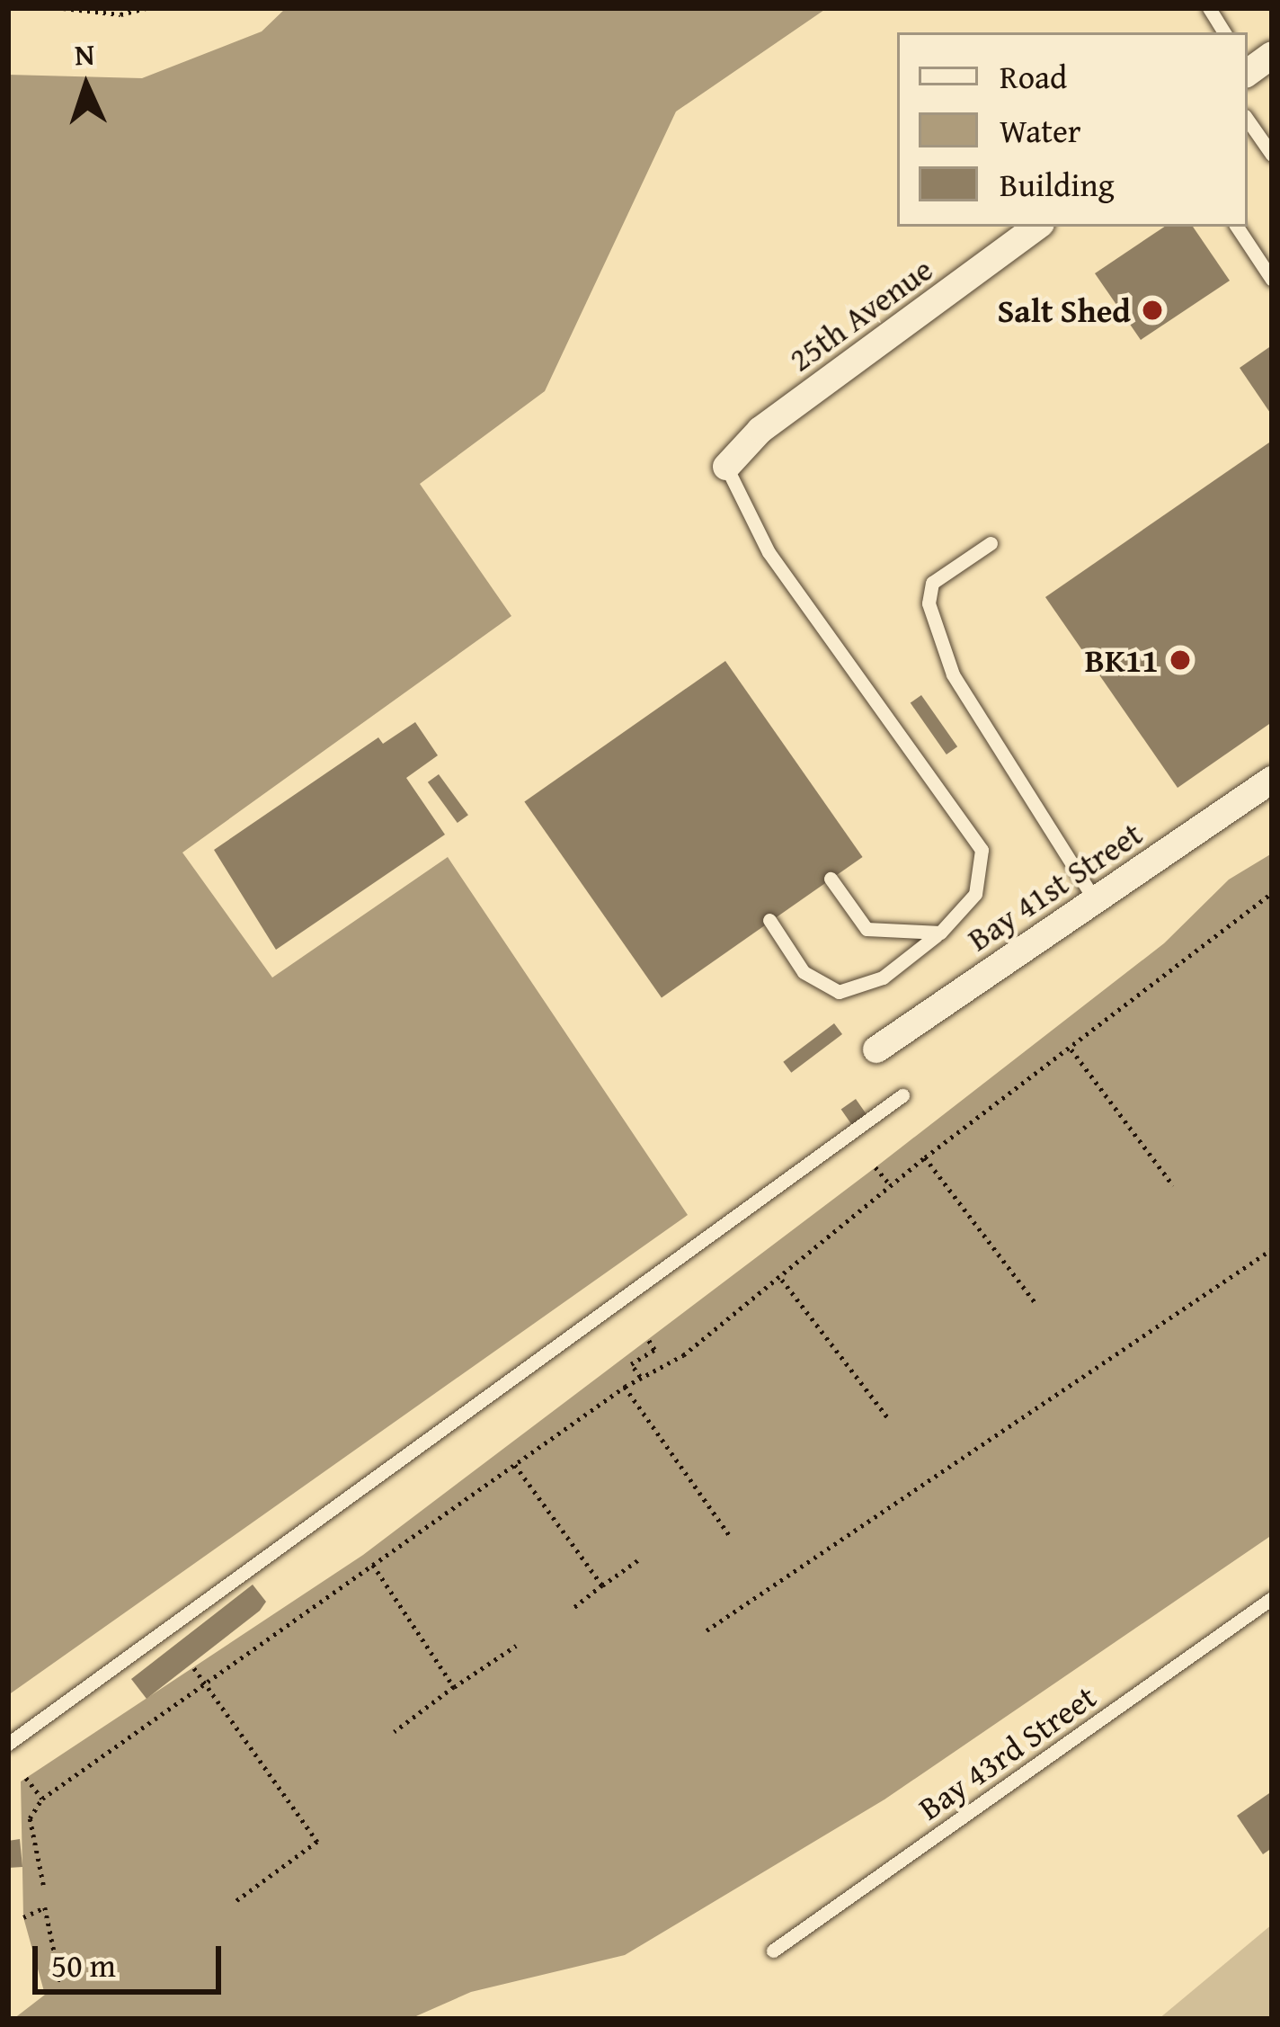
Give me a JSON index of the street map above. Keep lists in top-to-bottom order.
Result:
{
  "streets": {
    "street": ["25th Avenue", "Bay 41st Street"],
    "lane": ["Bay 43rd Street"]
  },
  "places": ["Salt Shed", "BK11"],
  "legend": ["Road", "Water", "Building"],
  "scale_bar": "50 m",
  "north": "top"
}
